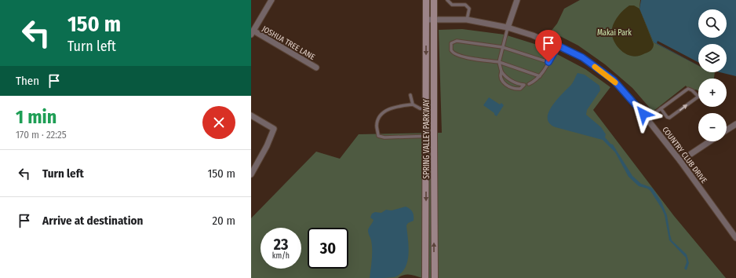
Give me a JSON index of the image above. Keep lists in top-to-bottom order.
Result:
{
  "streets": {
    "street": ["JOSHUA TREE LANE", "SPRING VALLEY PARKWAY", "COUNTRY CLUB DRIVE"]
  },
  "crossings": [
    ["SPRING VALLEY PARKWAY", "COUNTRY CLUB DRIVE"]
  ],
  "parks": ["Makai Park"],
  "page": {
    "turn": ["150 m", "Turn left"],
    "map_buttons": ["+", "−"],
    "then": "Then",
    "heading": ["1 min", "170 m · 22:25"],
    "list": [
      {
        "name": "Turn left",
        "value": "150 m"
      },
      {
        "name": "Arrive at destination",
        "value": "20 m"
      }
    ],
    "speed": "23 km/h",
    "limit": "30"
  }
}
